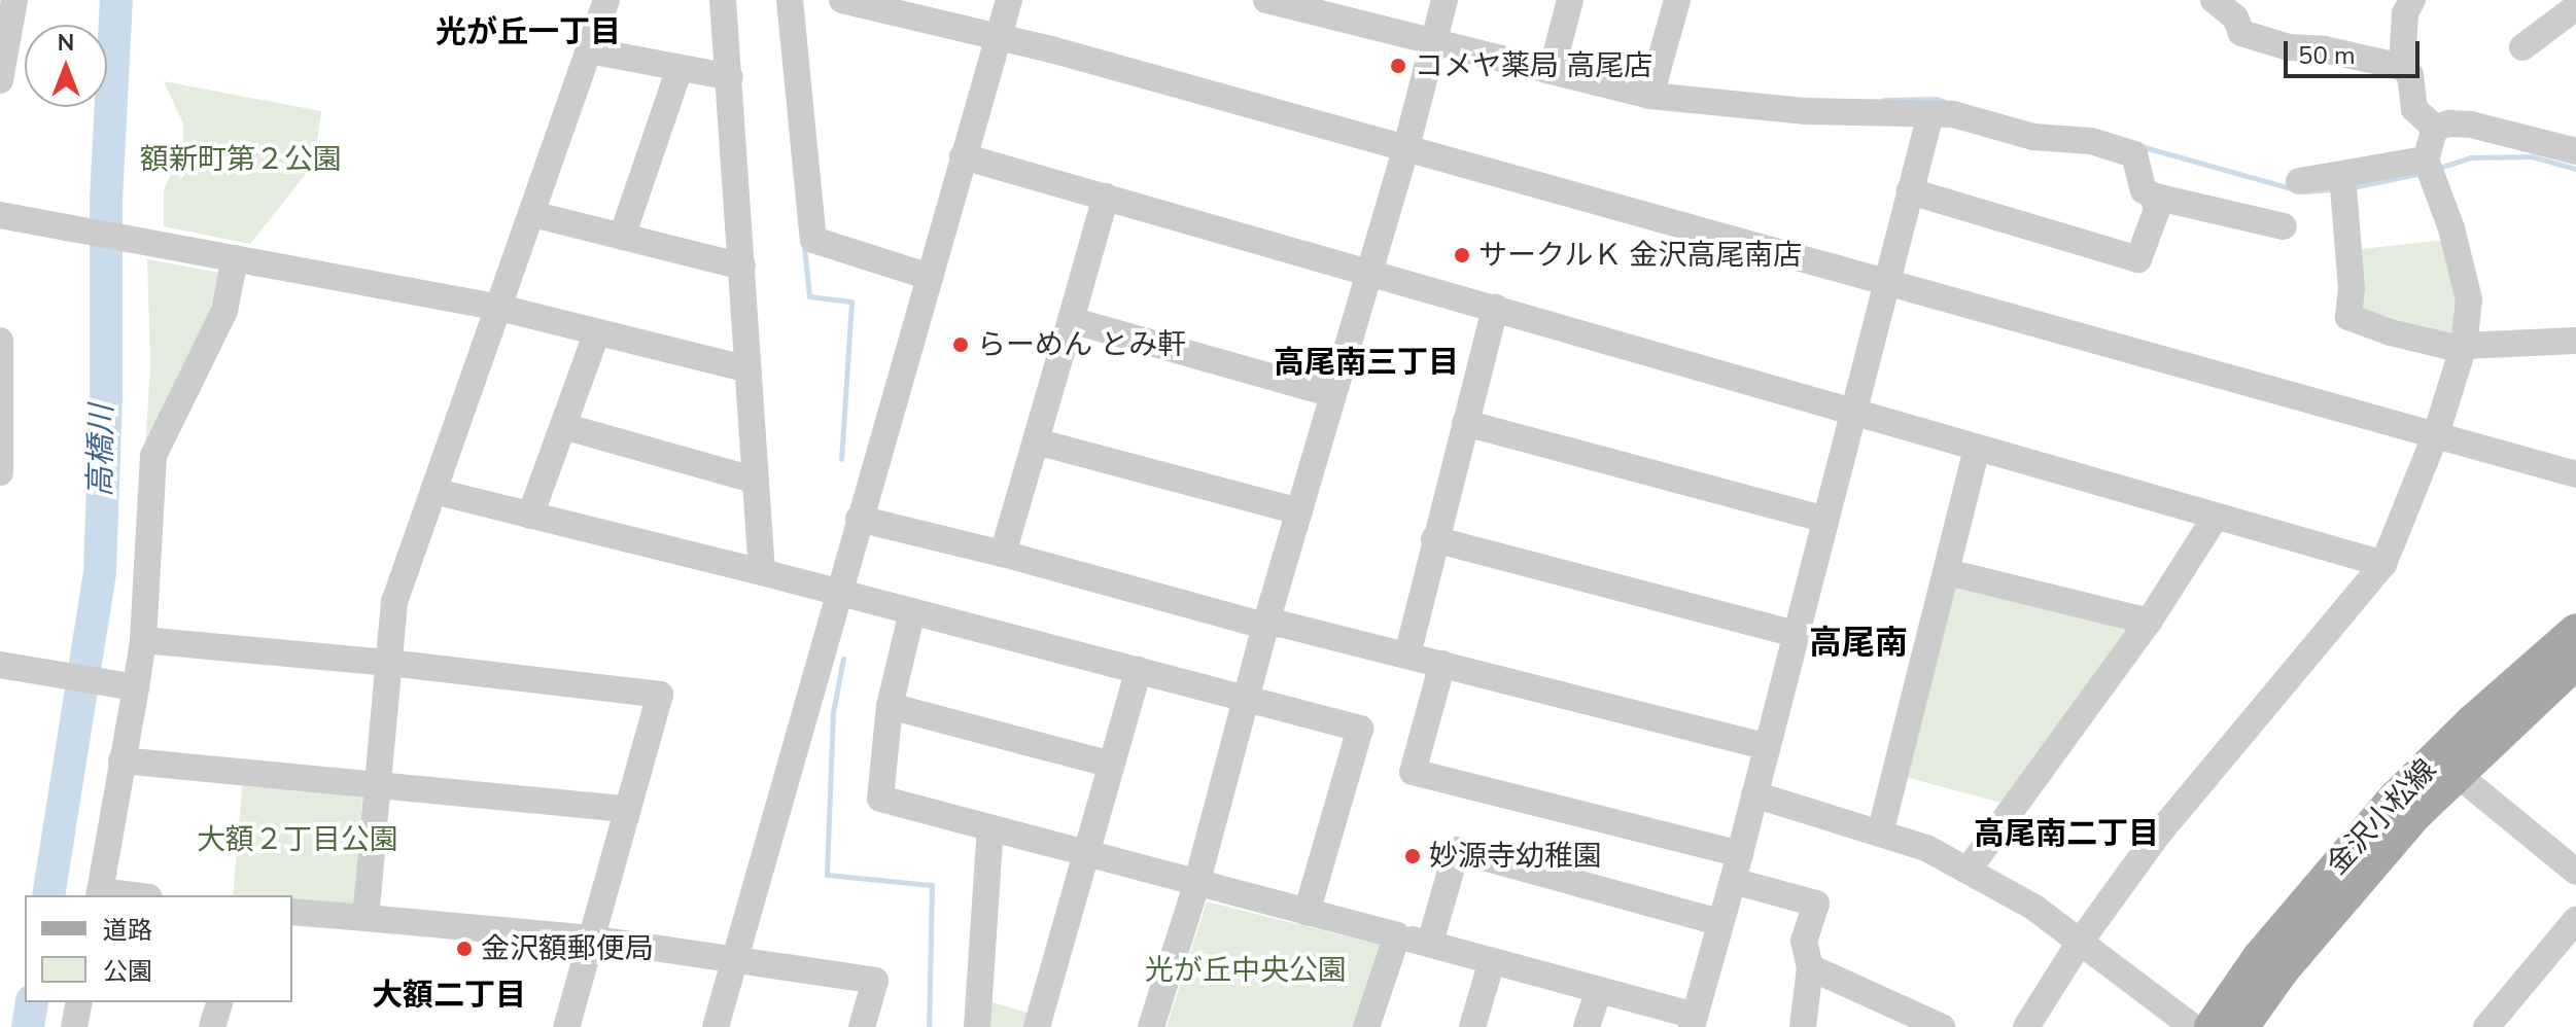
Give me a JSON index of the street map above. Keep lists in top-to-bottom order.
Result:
{
  "streets": {
    "main road": ["金沢小松線"]
  },
  "districts": [
    "光が丘一丁目",
    "高尾南三丁目",
    "高尾南",
    "高尾南二丁目",
    "大額二丁目"
  ],
  "water": ["高橋川"],
  "parks": ["額新町第２公園", "大額２丁目公園", "光が丘中央公園"],
  "places": [
    "コメヤ薬局 高尾店",
    "サークルＫ 金沢高尾南店",
    "らーめん とみ軒",
    "妙源寺幼稚園",
    "金沢額郵便局"
  ],
  "legend": ["道路", "公園"],
  "scale_bar": "50 m",
  "north": "top"
}
